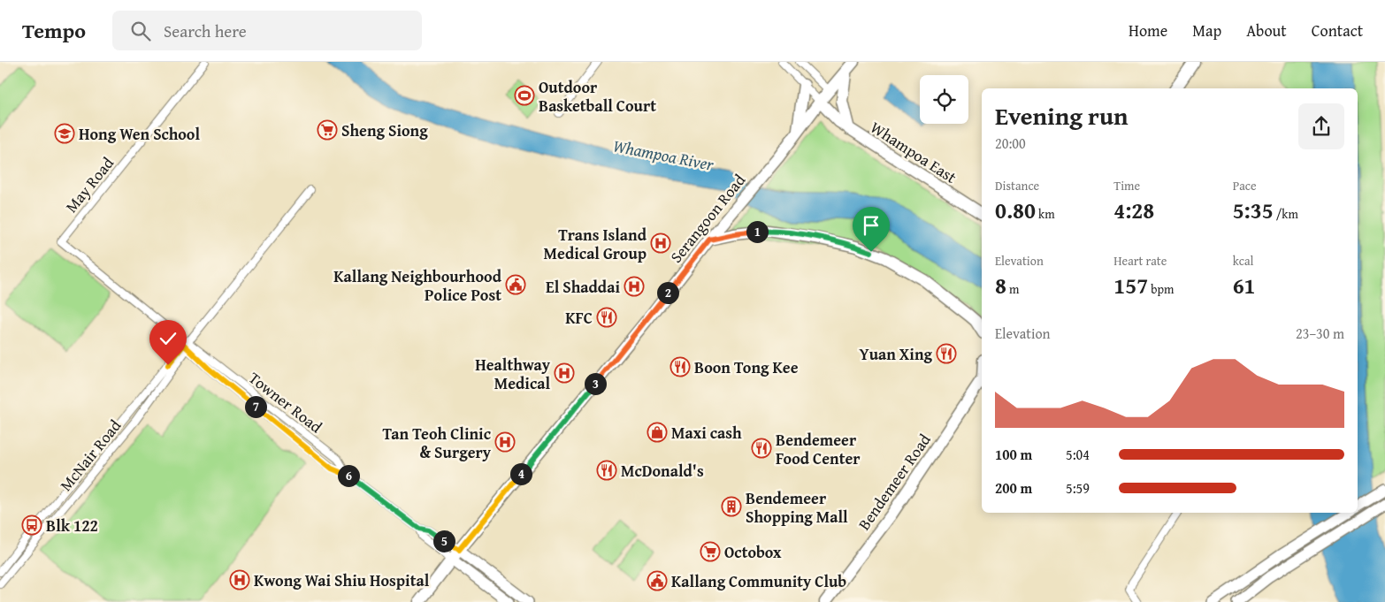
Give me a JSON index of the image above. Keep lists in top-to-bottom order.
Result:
{
  "streets": {
    "main road": ["Whampoa East", "Serangoon Road", "Bendemeer Road"],
    "street": ["May Road", "Towner Road", "McNair Road"]
  },
  "crossings": [
    ["Whampoa East", "Serangoon Road"],
    ["May Road", "Towner Road"],
    ["Serangoon Road", "Towner Road"],
    ["Towner Road", "McNair Road"]
  ],
  "water": ["Whampoa River"],
  "places": {
    "sports": ["Outdoor Basketball Court"],
    "supermarket": ["Sheng Siong", "Octobox"],
    "school or university": ["Hong Wen School"],
    "hospital": [
      "Trans Island Medical Group",
      "El Shaddai",
      "Healthway Medical",
      "Tan Teoh Clinic & Surgery",
      "Kwong Wai Shiu Hospital"
    ],
    "public building": ["Kallang Neighbourhood Police Post", "Kallang Community Club"],
    "restaurant": [
      "KFC",
      "Yuan Xing",
      "Boon Tong Kee",
      "Bendemeer Food Center",
      "McDonald's"
    ],
    "shop": ["Maxi cash"],
    "building": ["Bendemeer Shopping Mall"],
    "bus stop": ["Blk 122"]
  },
  "page": {
    "header": "Tempo",
    "search": "Search here",
    "nav": [
      "Home",
      "Map",
      "About",
      "Contact"
    ],
    "heading": ["Evening run", "20:00"],
    "stats": [
      ["Distance", "0.80 km"],
      ["Time", "4:28"],
      ["Pace", "5:35 /km"],
      ["Elevation", "8 m"],
      ["Heart rate", "157 bpm"],
      ["kcal", "61"]
    ],
    "pins": [
      "1",
      "2",
      "3",
      "7",
      "4",
      "6",
      "5"
    ],
    "chart": ["Elevation", "23–30 m"],
    "list": [
      {
        "name": "100 m",
        "note": "5:04"
      },
      {
        "name": "200 m",
        "note": "5:59"
      }
    ]
  }
}
